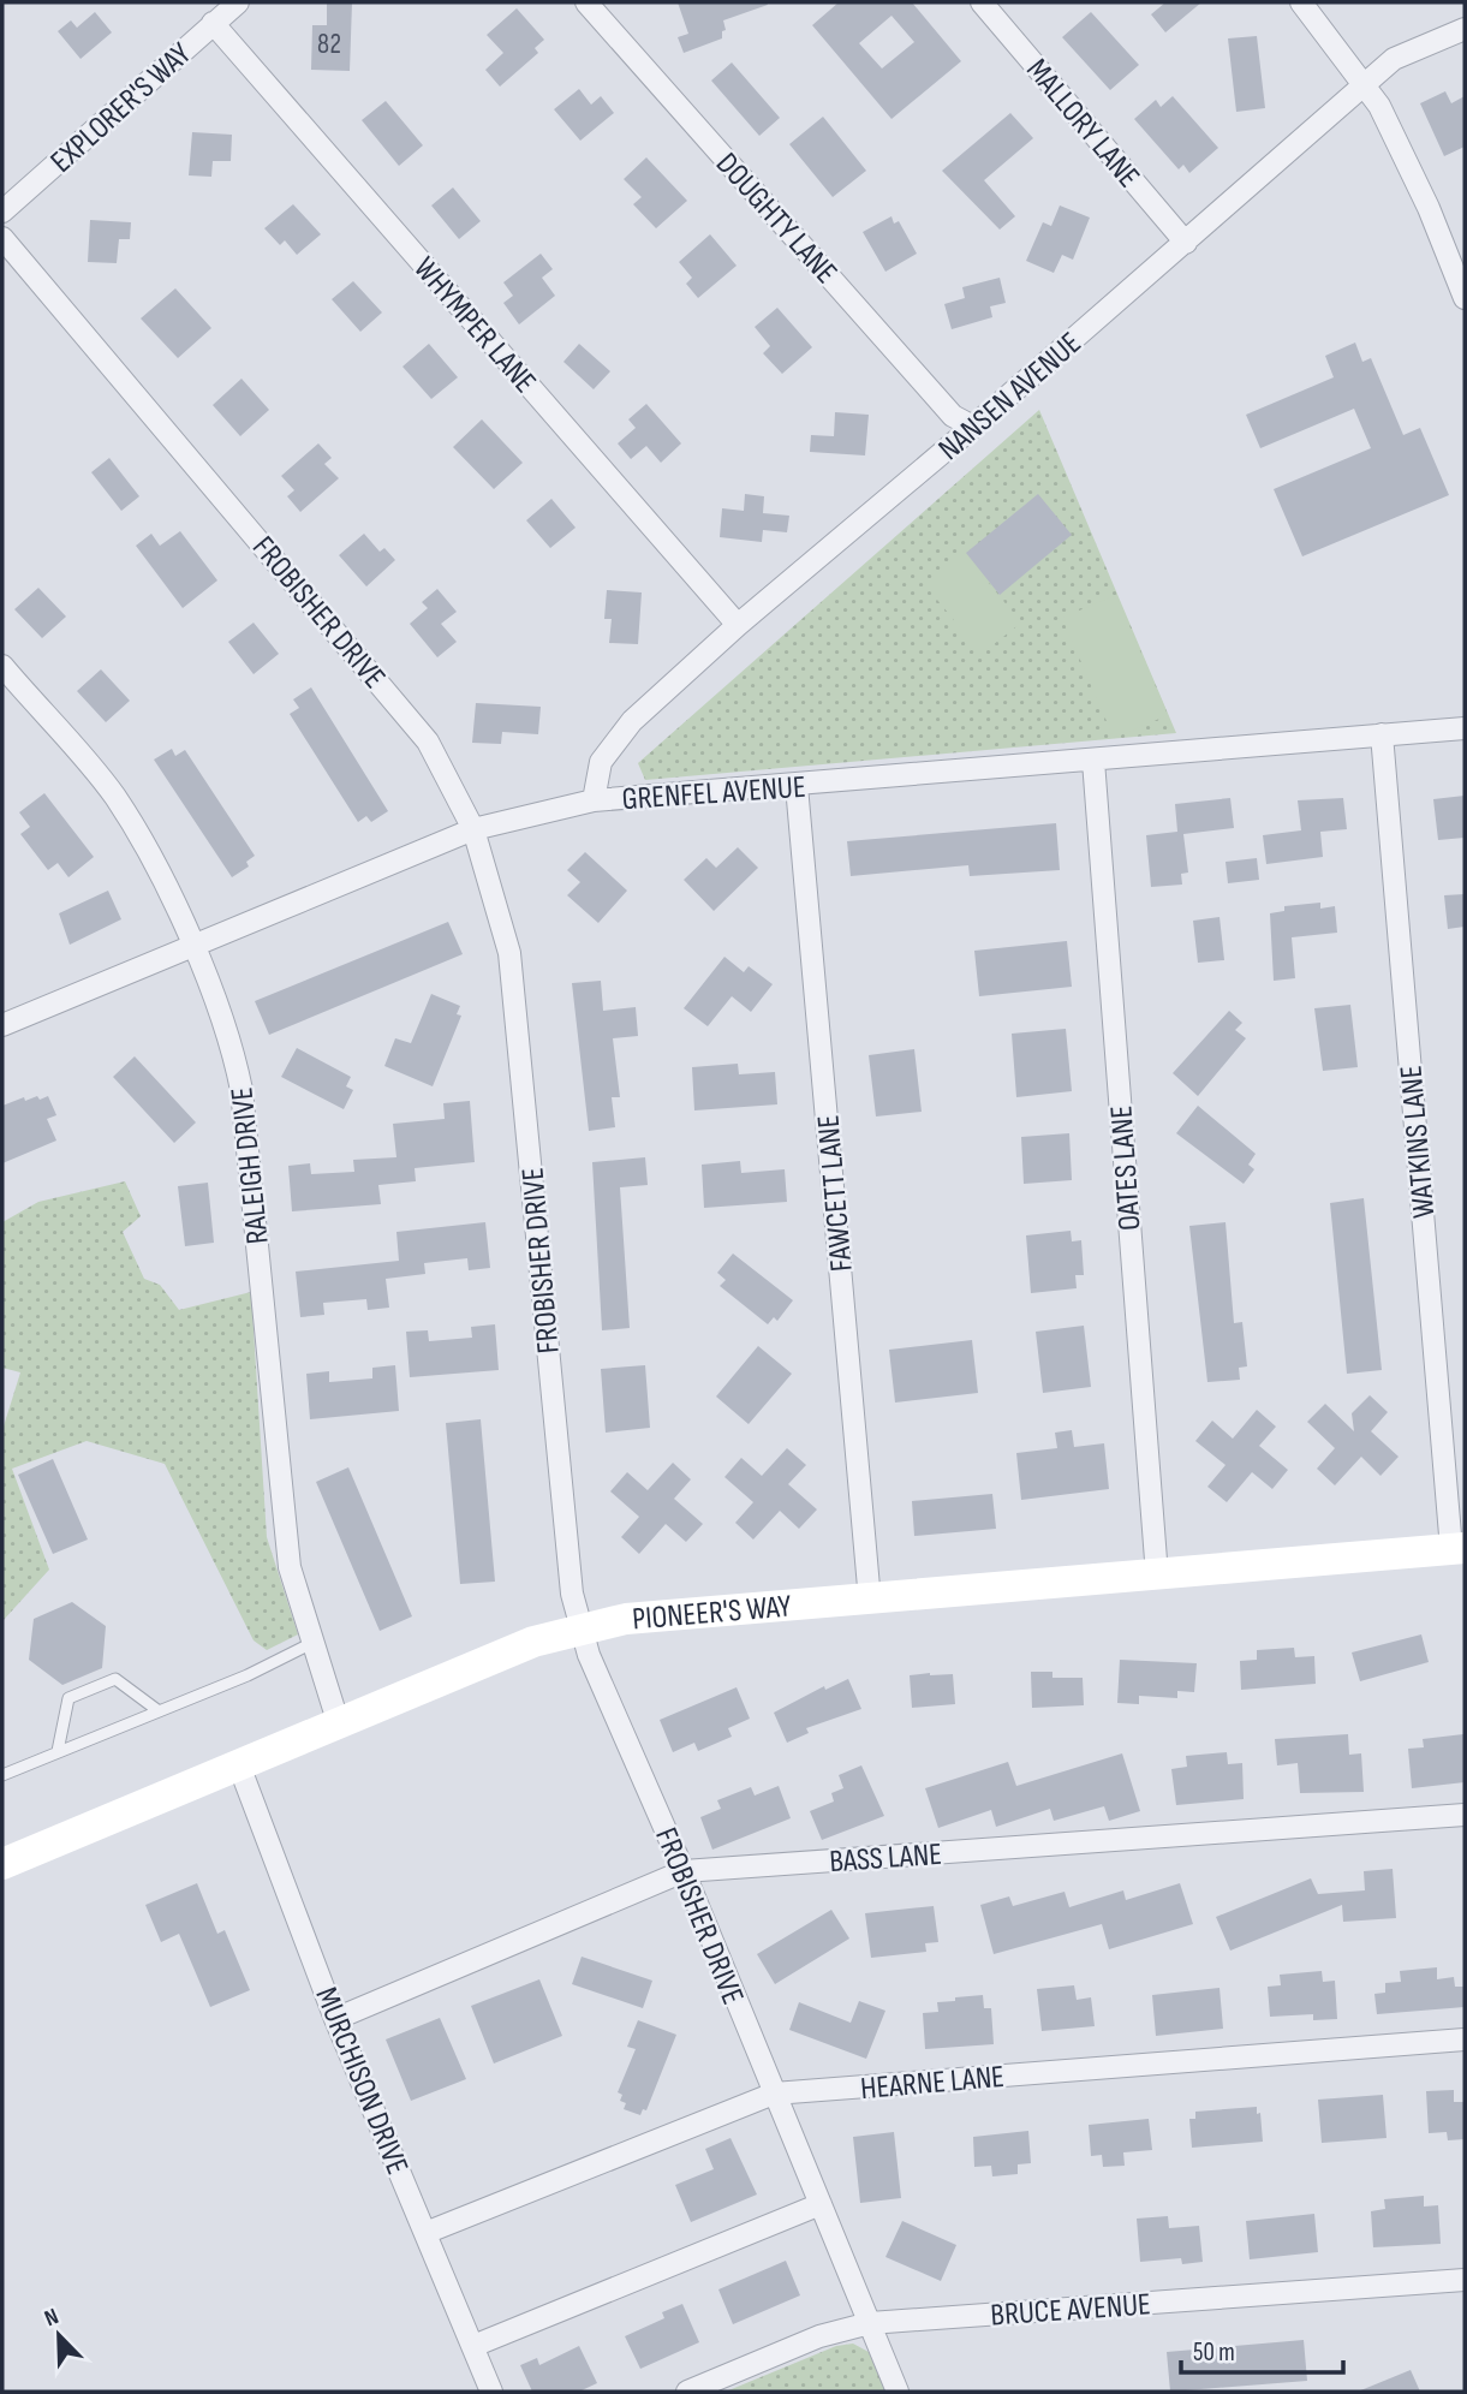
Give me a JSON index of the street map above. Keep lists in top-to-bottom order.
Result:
{
  "streets": {
    "main road": ["PIONEER'S WAY"],
    "street": [
      "EXPLORER'S WAY",
      "MALLORY LANE",
      "DOUGHTY LANE",
      "WHYMPER LANE",
      "NANSEN AVENUE",
      "FROBISHER DRIVE",
      "GRENFEL AVENUE",
      "WATKINS LANE",
      "RALEIGH DRIVE",
      "OATES LANE",
      "FAWCETT LANE",
      "BASS LANE",
      "MURCHISON DRIVE",
      "HEARNE LANE",
      "BRUCE AVENUE"
    ]
  },
  "crossings": [
    ["EXPLORER'S WAY", "WHYMPER LANE"],
    ["MALLORY LANE", "NANSEN AVENUE"],
    ["DOUGHTY LANE", "NANSEN AVENUE"],
    ["WHYMPER LANE", "NANSEN AVENUE"],
    ["NANSEN AVENUE", "GRENFEL AVENUE"],
    ["FROBISHER DRIVE", "GRENFEL AVENUE"],
    ["FROBISHER DRIVE", "PIONEER'S WAY"],
    ["FROBISHER DRIVE", "BASS LANE"],
    ["FROBISHER DRIVE", "HEARNE LANE"],
    ["FROBISHER DRIVE", "BRUCE AVENUE"],
    ["GRENFEL AVENUE", "WATKINS LANE"],
    ["GRENFEL AVENUE", "RALEIGH DRIVE"],
    ["GRENFEL AVENUE", "OATES LANE"],
    ["GRENFEL AVENUE", "FAWCETT LANE"],
    ["WATKINS LANE", "PIONEER'S WAY"],
    ["RALEIGH DRIVE", "PIONEER'S WAY"],
    ["OATES LANE", "PIONEER'S WAY"],
    ["FAWCETT LANE", "PIONEER'S WAY"],
    ["PIONEER'S WAY", "MURCHISON DRIVE"],
    ["BASS LANE", "MURCHISON DRIVE"],
    ["MURCHISON DRIVE", "HEARNE LANE"]
  ],
  "house_numbers": ["82"],
  "scale_bar": "50 m",
  "north": "top left"
}
